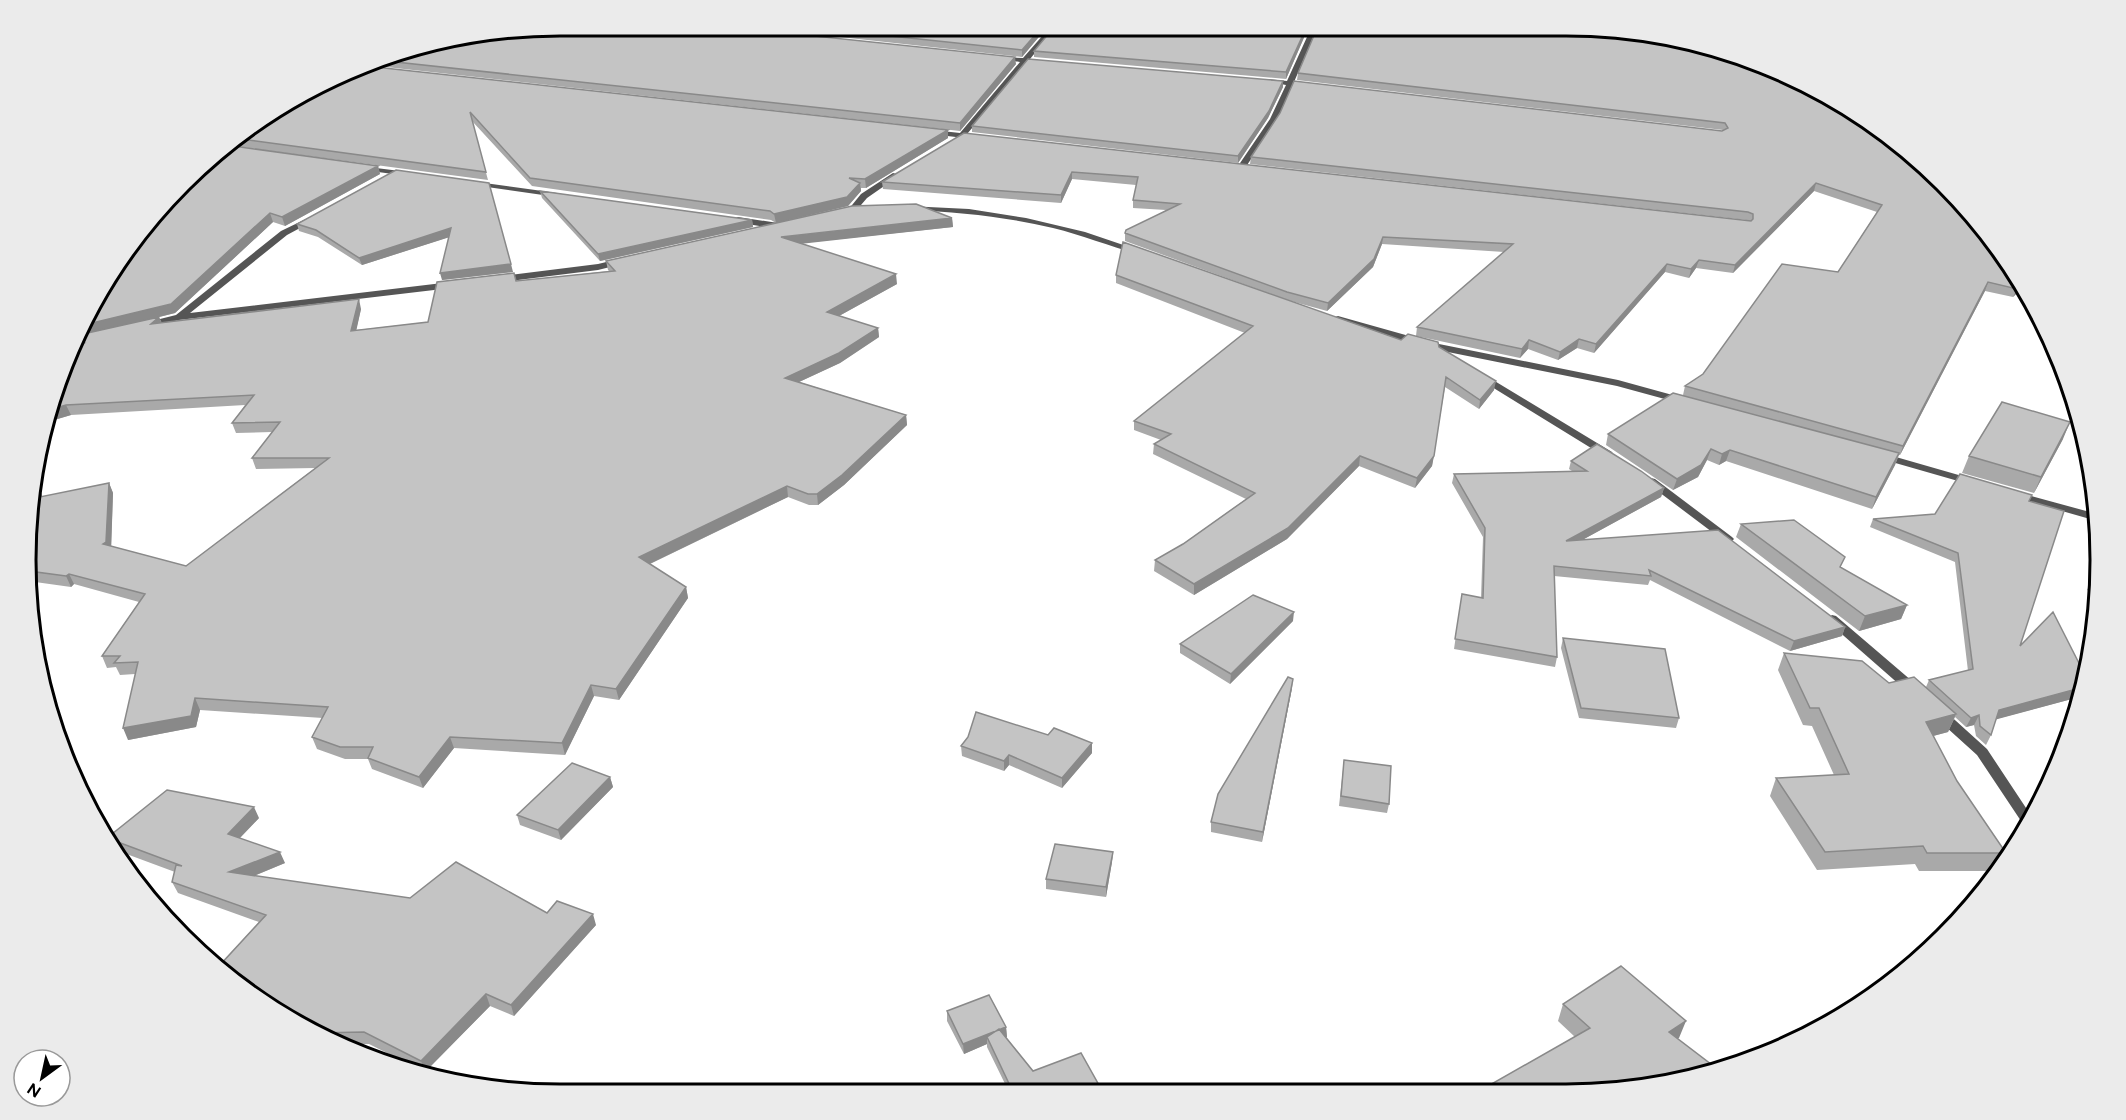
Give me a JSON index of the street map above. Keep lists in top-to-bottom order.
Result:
{
  "north": "bottom left"
}
